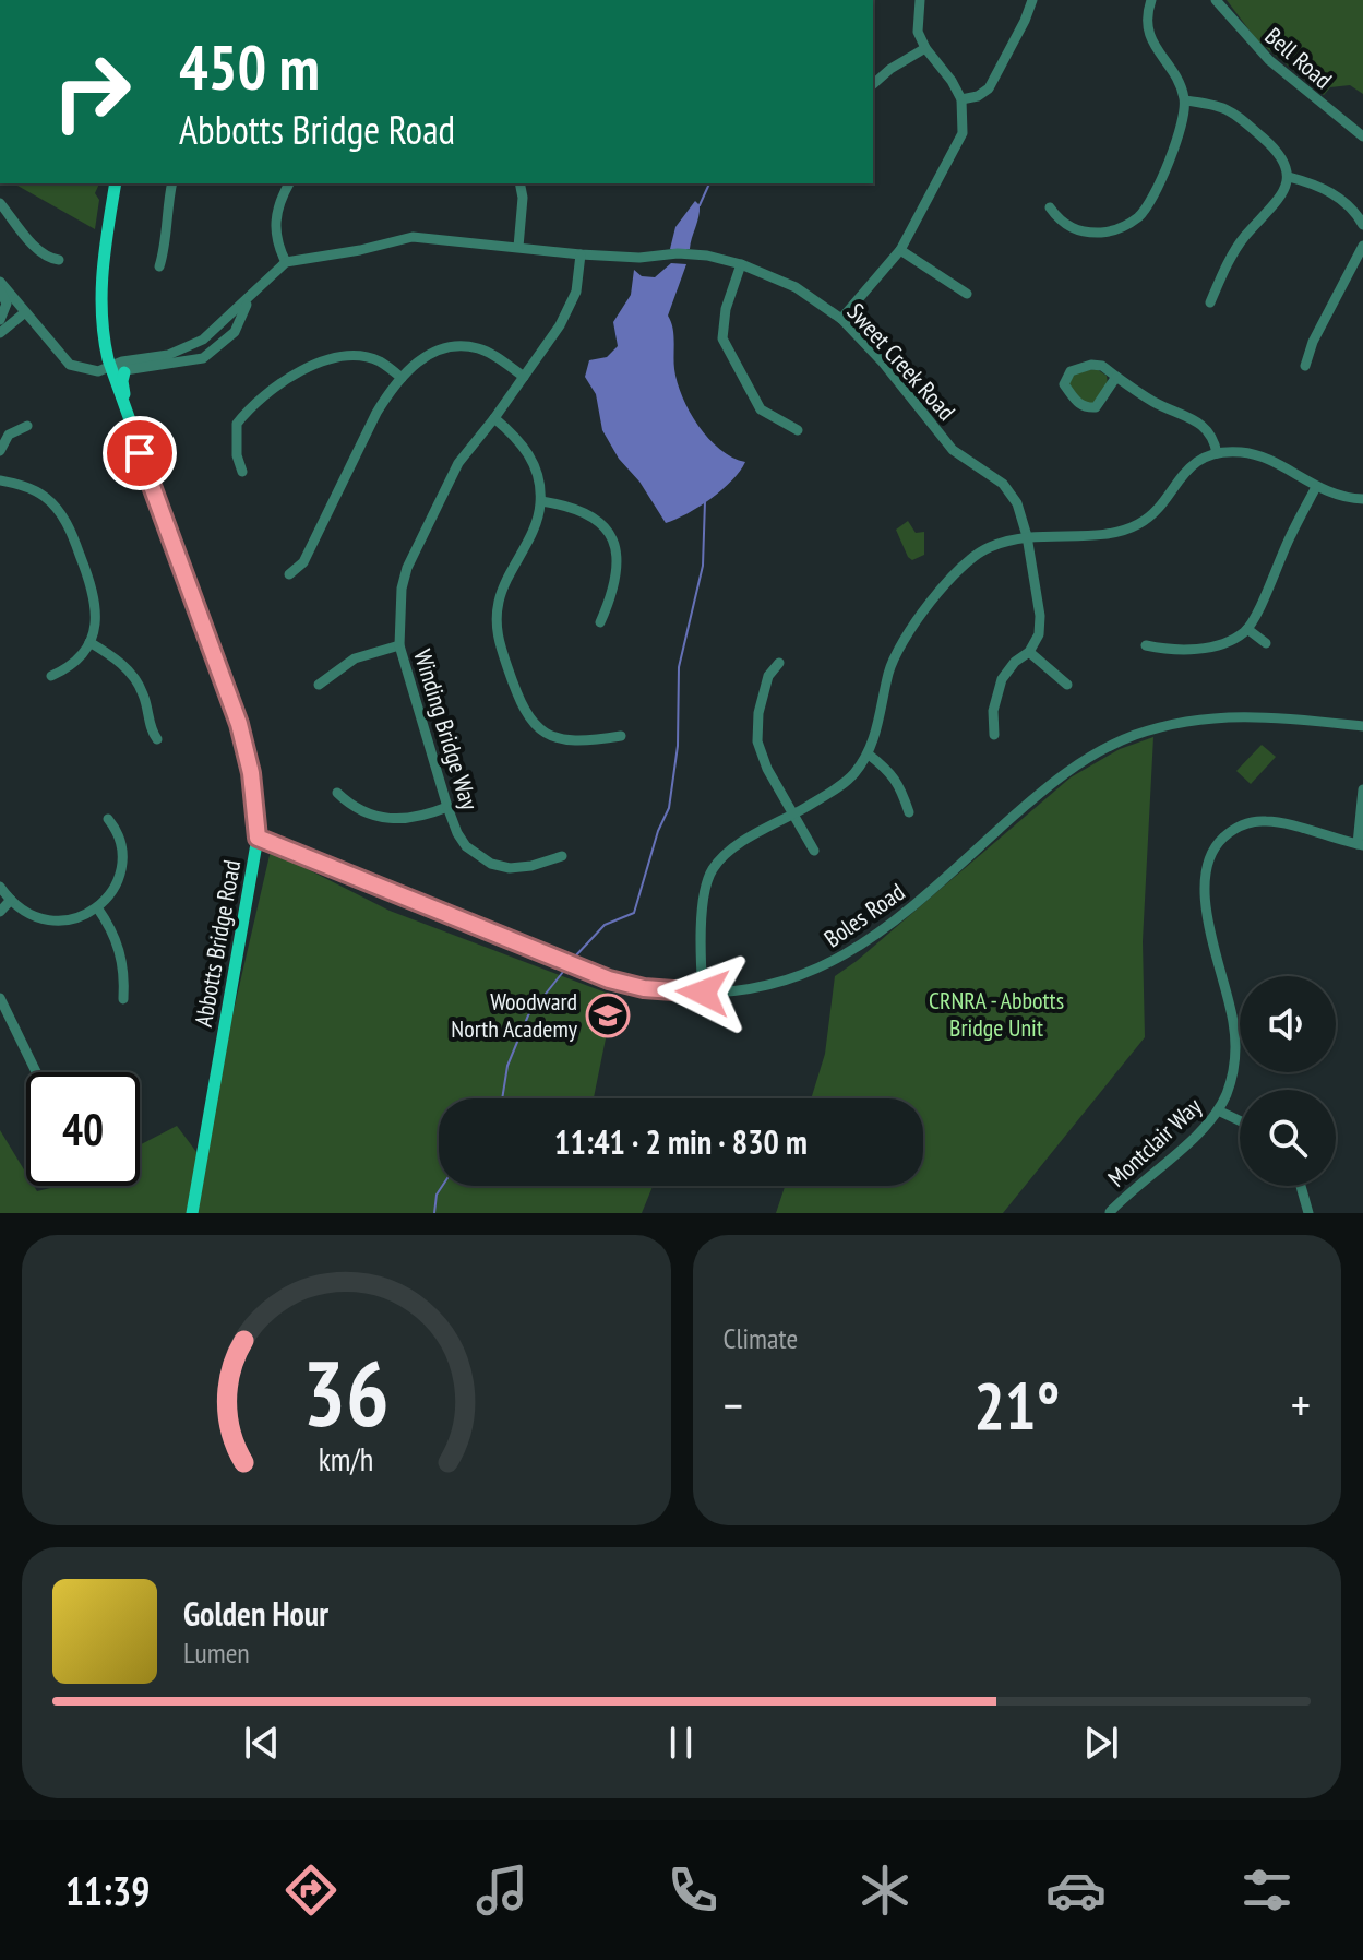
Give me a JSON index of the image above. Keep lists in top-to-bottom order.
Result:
{
  "streets": {
    "main road": ["Abbotts Bridge Road"],
    "street": [
      "Bell Road",
      "Sweet Creek Road",
      "Winding Bridge Way",
      "Boles Road",
      "Montclair Way"
    ]
  },
  "crossings": [
    ["Sweet Creek Road", "Winding Bridge Way"],
    ["Boles Road", "Abbotts Bridge Road"]
  ],
  "parks": ["CRNRA - Abbotts Bridge Unit"],
  "places": {
    "school or university": ["Woodward North Academy"]
  },
  "page": {
    "turn": ["450 m", "Abbotts Bridge Road"],
    "limit": "40",
    "trip": "11:41 · 2 min · 830 m",
    "tile": "Climate",
    "heat": ["−", "21°", "+"],
    "song": ["Golden Hour", "Lumen"],
    "tabs": "11:39",
    "gauge": ["36", "km/h"]
  }
}
